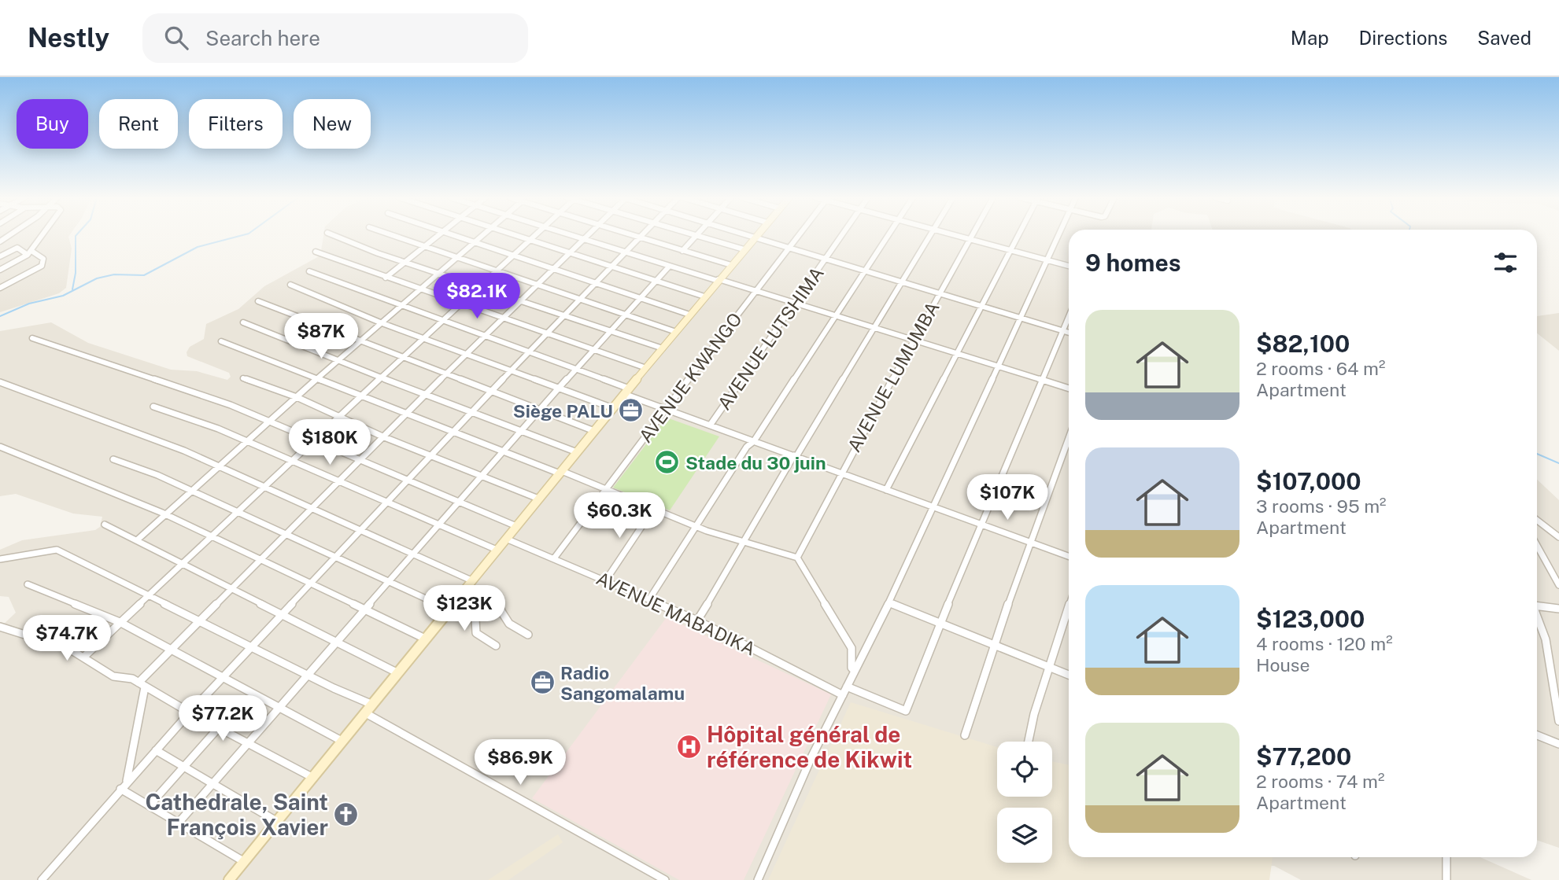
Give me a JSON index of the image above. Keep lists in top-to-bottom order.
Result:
{
  "streets": {
    "street": [
      "AVENUE LUTSHIMA",
      "AVENUE LUMUMBA",
      "AVENUE KWANGO",
      "AVENUE MABADIKA"
    ]
  },
  "crossings": [
    ["AVENUE KWANGO", "AVENUE MABADIKA"]
  ],
  "places": {
    "office": ["Siège PALU", "Radio Sangomalamu"],
    "sports": ["Stade du 30 juin"],
    "hospital": ["Hôpital général de référence de Kikwit"],
    "church": ["Cathedrale, Saint François Xavier"]
  },
  "page": {
    "header": "Nestly",
    "search": "Search here",
    "nav": ["Map", "Directions", "Saved"],
    "chip": [
      "Buy",
      "Rent",
      "Filters",
      "New"
    ],
    "heading": "9 homes",
    "price": [
      "$82.1K",
      "$87K",
      "$180K",
      "$107K",
      "$60.3K",
      "$123K",
      "$74.7K",
      "$77.2K",
      "$86.9K"
    ],
    "list": [
      {
        "name": "$82,100",
        "note": "2 rooms · 64 m² · Apartment"
      },
      {
        "name": "$107,000",
        "note": "3 rooms · 95 m² · Apartment"
      },
      {
        "name": "$123,000",
        "note": "4 rooms · 120 m² · House"
      },
      {
        "name": "$77,200",
        "note": "2 rooms · 74 m² · Apartment"
      }
    ]
  }
}
